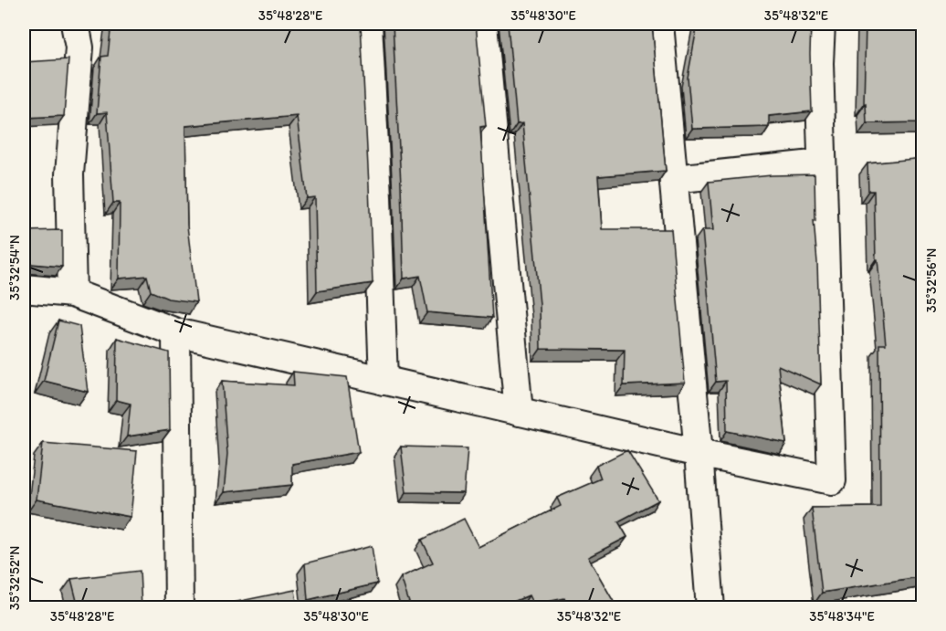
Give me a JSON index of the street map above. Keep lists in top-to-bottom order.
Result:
{
  "coordinates": [
    "35°48'28\"E",
    "35°48'30\"E",
    "35°48'32\"E",
    "35°32'54\"N",
    "35°32'56\"N",
    "35°32'52\"N",
    "35°48'34\"E"
  ]
}
